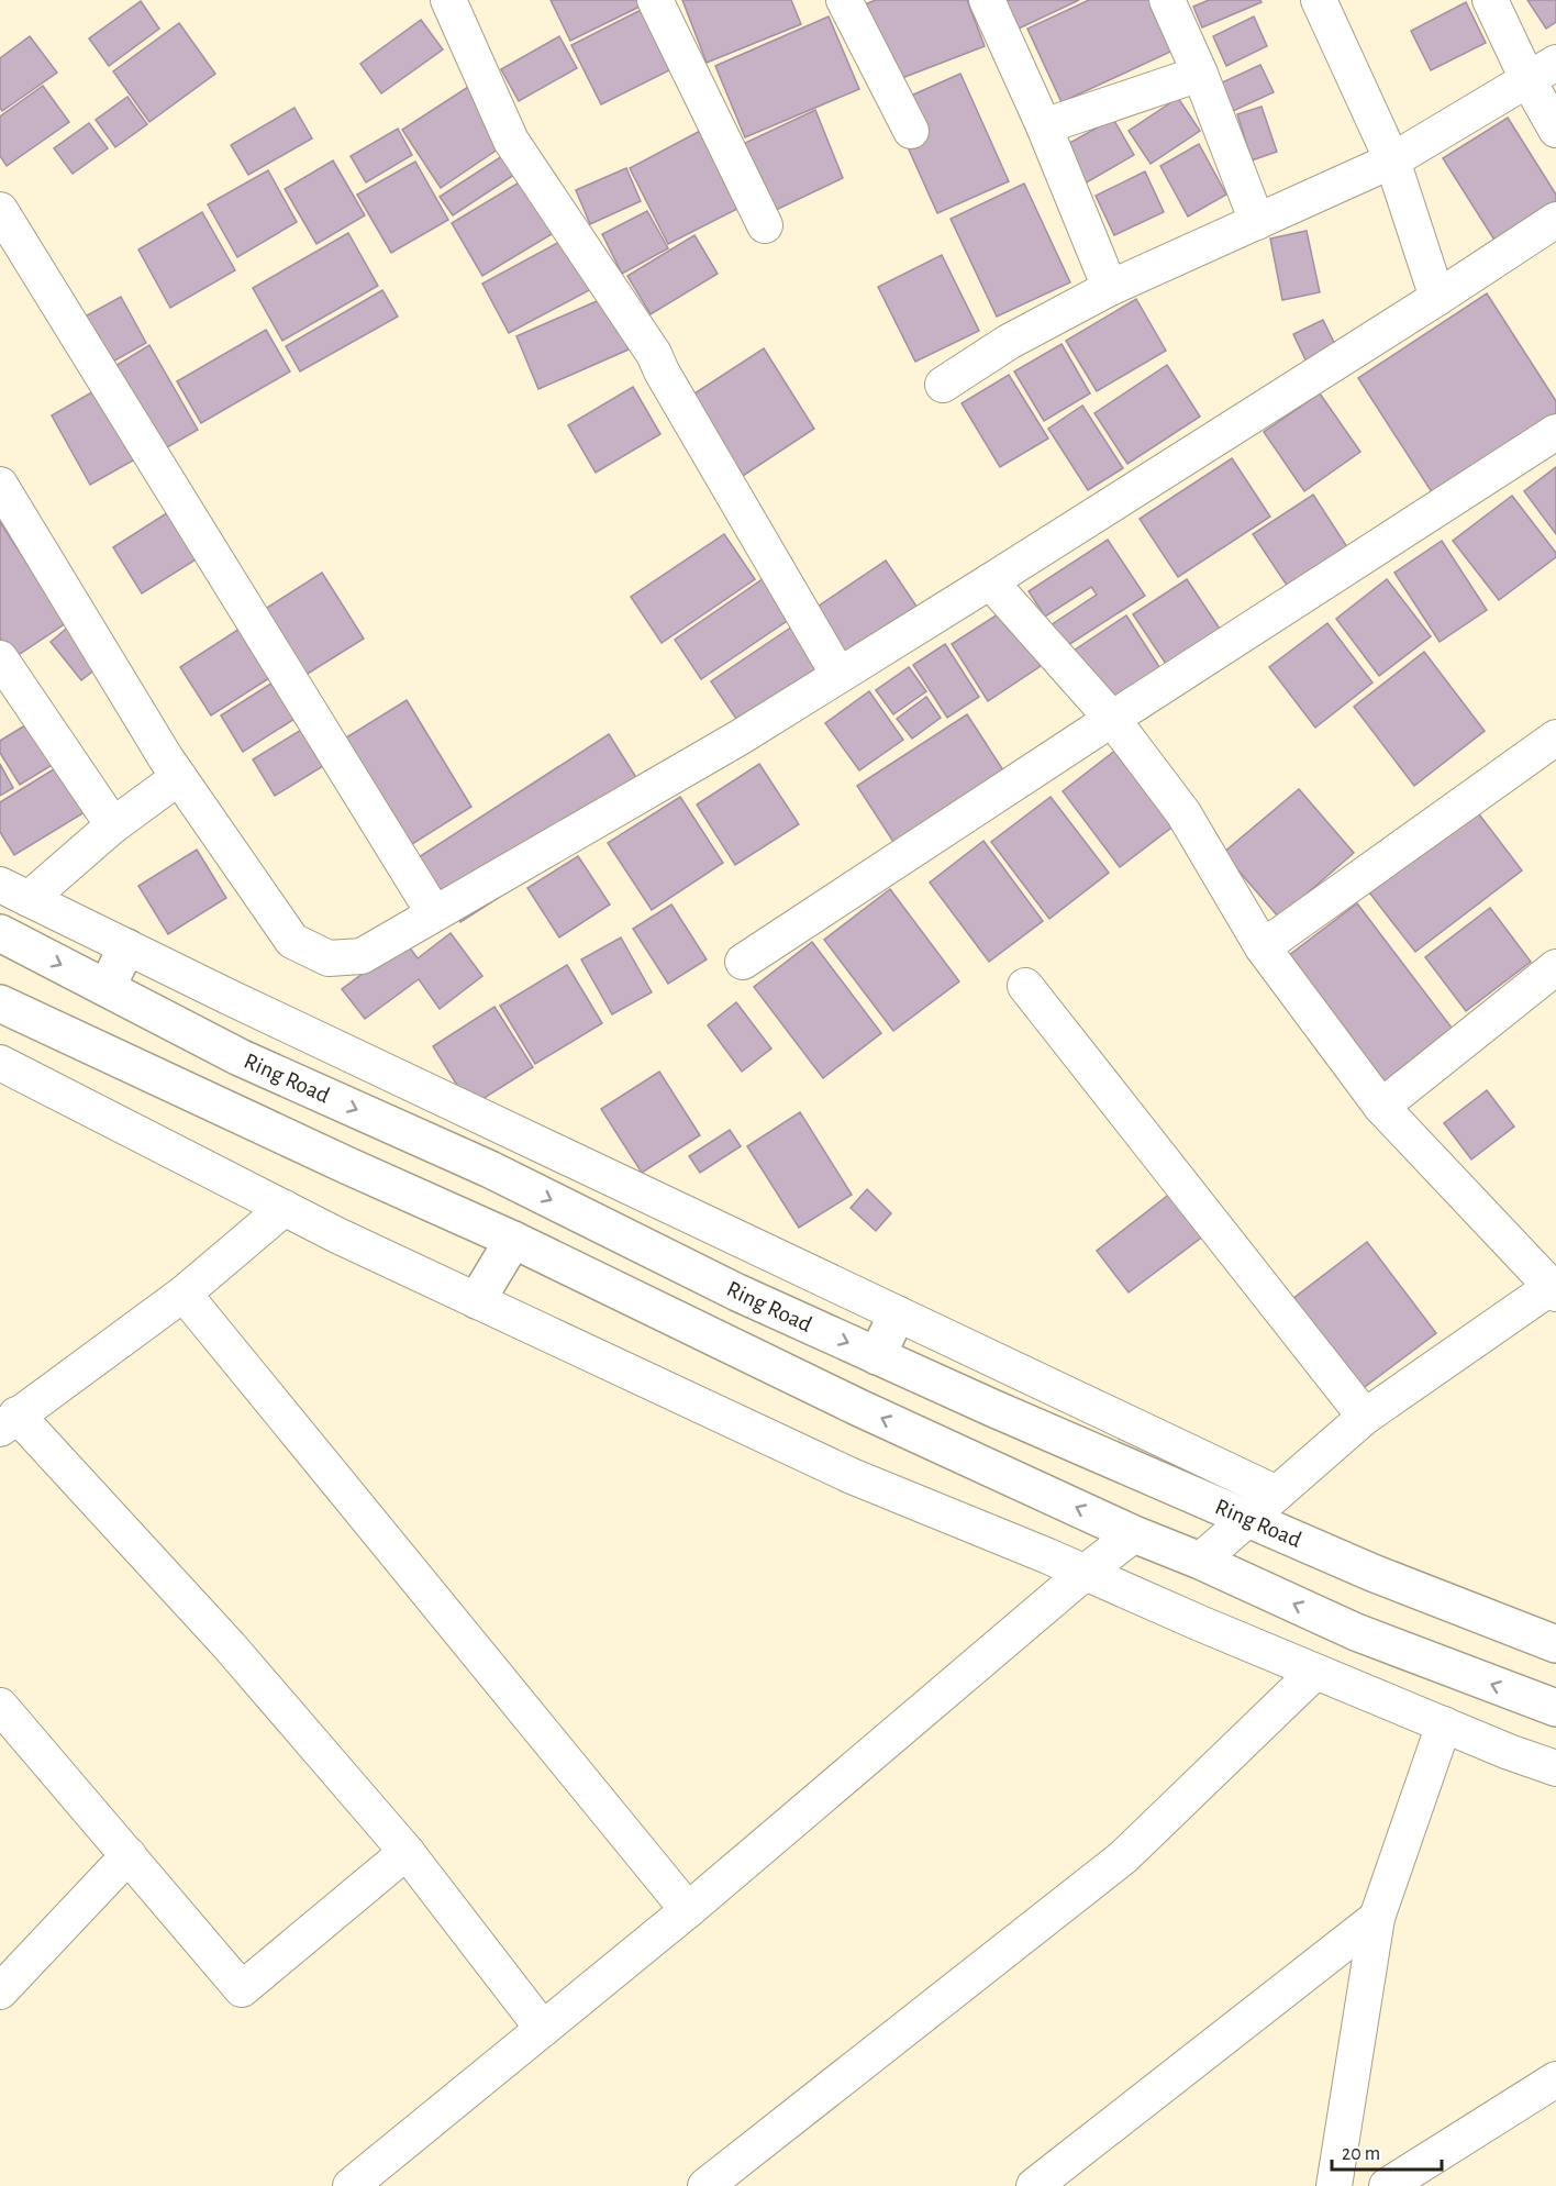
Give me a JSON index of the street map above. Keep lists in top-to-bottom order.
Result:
{
  "streets": {
    "highway": ["Ring Road"]
  },
  "scale_bar": "20 m"
}
